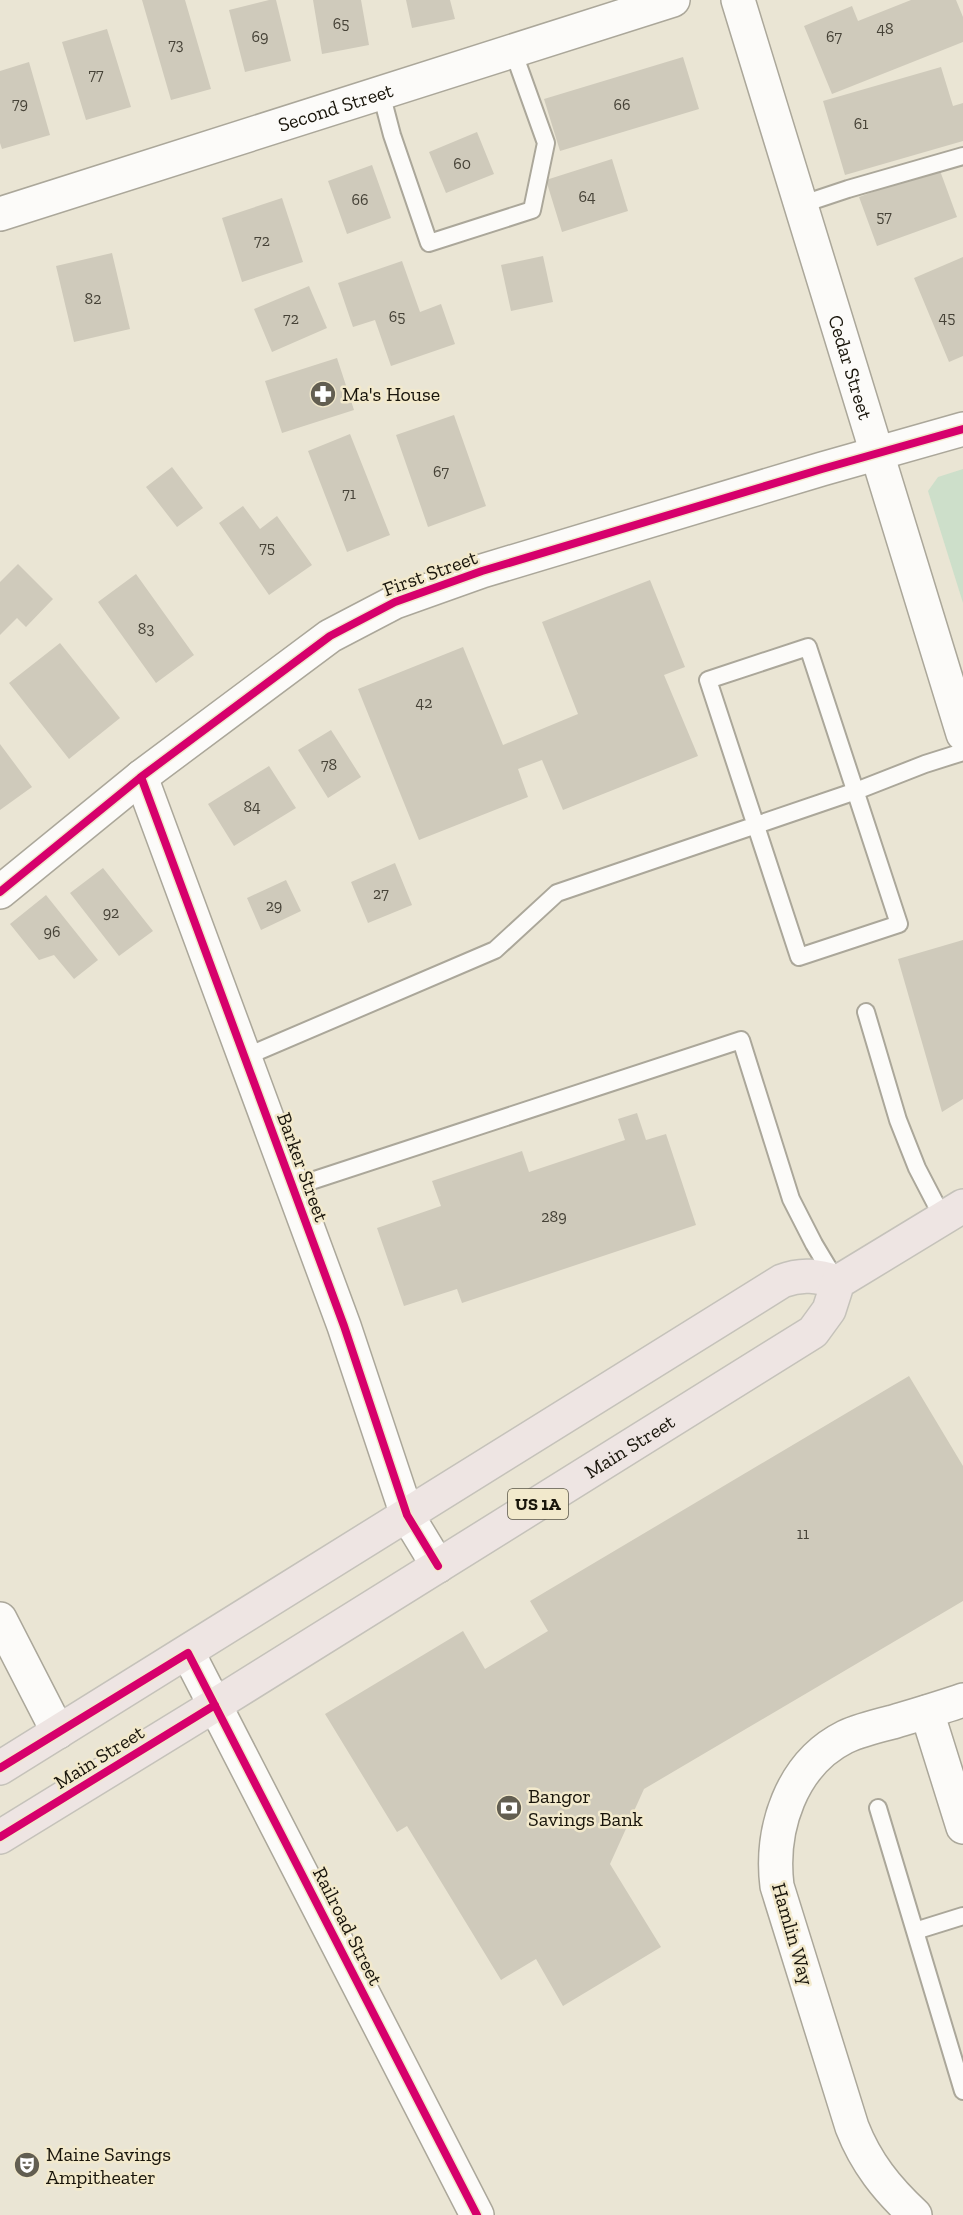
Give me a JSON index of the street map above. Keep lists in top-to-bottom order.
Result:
{
  "streets": {
    "main road": ["Main Street", "US 1A"],
    "street": [
      "Second Street",
      "Cedar Street",
      "First Street",
      "Barker Street",
      "Railroad Street",
      "Hamlin Way"
    ]
  },
  "crossings": [
    ["Cedar Street", "First Street"],
    ["First Street", "Barker Street"],
    ["Barker Street", "Main Street"],
    ["Main Street", "Railroad Street"]
  ],
  "places": {
    "pharmacy": ["Ma's House"],
    "bank": ["Bangor Savings Bank"],
    "theatre": ["Maine Savings Ampitheater"]
  },
  "house_numbers": [
    "65",
    "48",
    "69",
    "67",
    "73",
    "77",
    "79",
    "66",
    "61",
    "60",
    "64",
    "66",
    "57",
    "72",
    "82",
    "65",
    "45",
    "72",
    "67",
    "71",
    "75",
    "83",
    "42",
    "78",
    "84",
    "27",
    "29",
    "92",
    "96",
    "289",
    "11"
  ]
}
